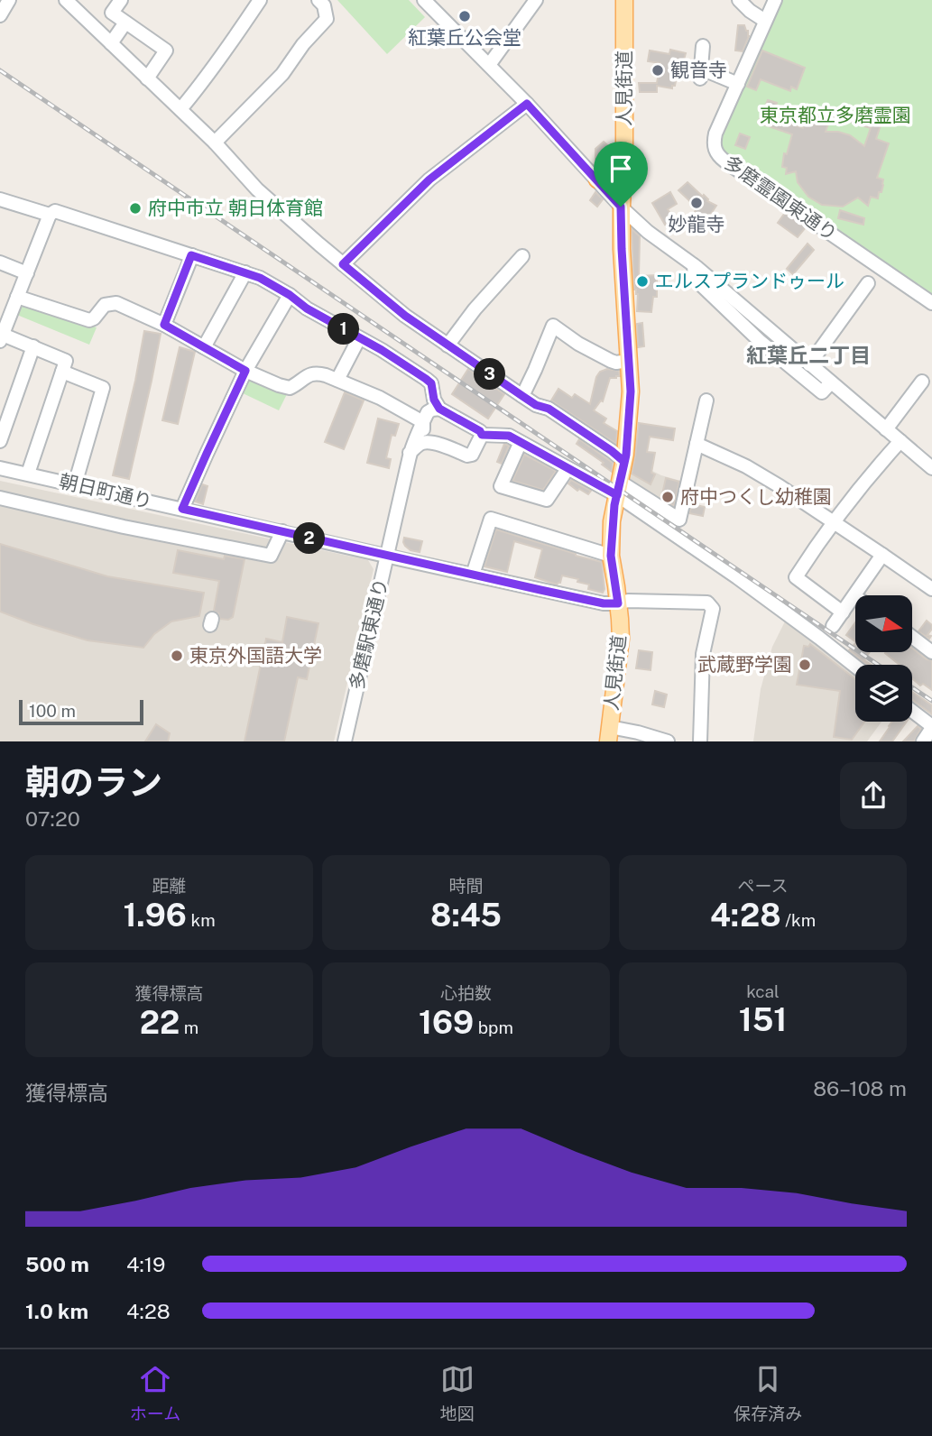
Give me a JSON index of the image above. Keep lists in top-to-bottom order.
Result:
{
  "streets": {
    "main road": ["人見街道"],
    "street": ["多磨霊園東通り", "朝日町通り", "多磨駅東通り"]
  },
  "crossings": [
    ["人見街道", "朝日町通り"],
    ["朝日町通り", "多磨駅東通り"]
  ],
  "districts": ["紅葉丘二丁目"],
  "parks": ["東京都立多磨霊園"],
  "places": [
    "紅葉丘公会堂",
    "観音寺",
    "妙龍寺",
    "府中市立 朝日体育館",
    "エルスプランドゥール",
    "府中つくし幼稚園",
    "東京外国語大学",
    "武蔵野学園"
  ],
  "scale_bar": "100 m",
  "north": "right",
  "page": {
    "pins": ["1", "3", "2"],
    "scale": "100 m",
    "heading": ["朝のラン", "07:20"],
    "stats": [
      ["距離", "1.96 km"],
      ["時間", "8:45"],
      ["ペース", "4:28 /km"],
      ["獲得標高", "22 m"],
      ["心拍数", "169 bpm"],
      ["kcal", "151"]
    ],
    "chart": ["獲得標高", "86–108 m"],
    "list": [
      {
        "name": "500 m",
        "note": "4:19"
      },
      {
        "name": "1.0 km",
        "note": "4:28"
      }
    ],
    "tabs": ["ホーム", "地図", "保存済み"]
  }
}
